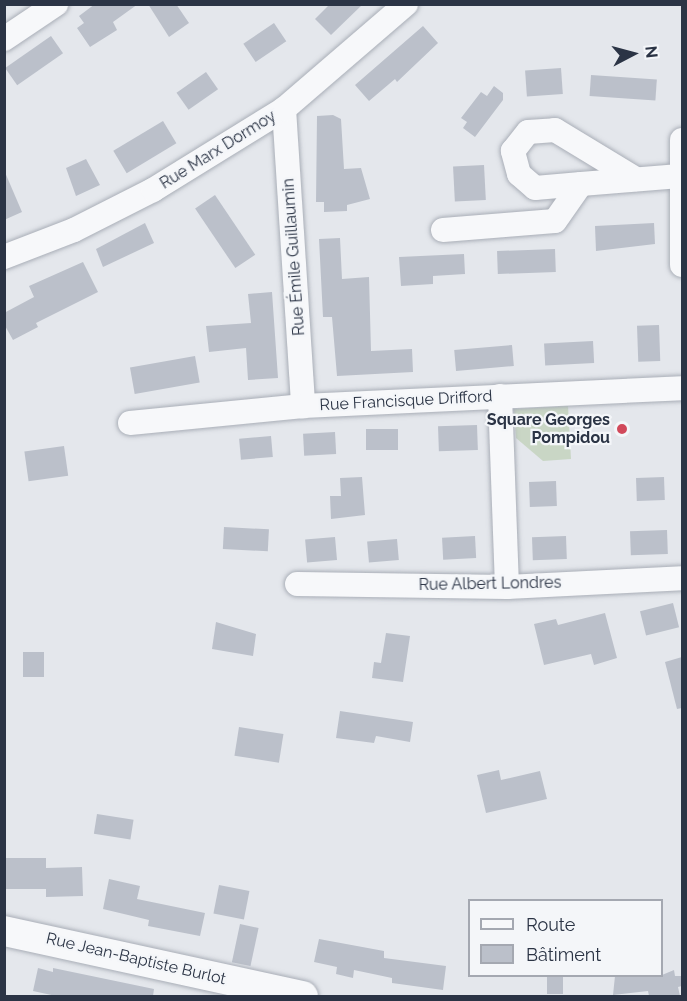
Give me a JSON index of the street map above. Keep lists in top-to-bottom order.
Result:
{
  "streets": {
    "street": [
      "Rue Marx Dormoy",
      "Rue Émile Guillaumin",
      "Rue Francisque Drifford",
      "Rue Albert Londres",
      "Rue Jean-Baptiste Burlot"
    ]
  },
  "crossings": [
    ["Rue Marx Dormoy", "Rue Émile Guillaumin"],
    ["Rue Émile Guillaumin", "Rue Francisque Drifford"]
  ],
  "places": ["Square Georges Pompidou"],
  "legend": ["Route", "Bâtiment"],
  "north": "right"
}
